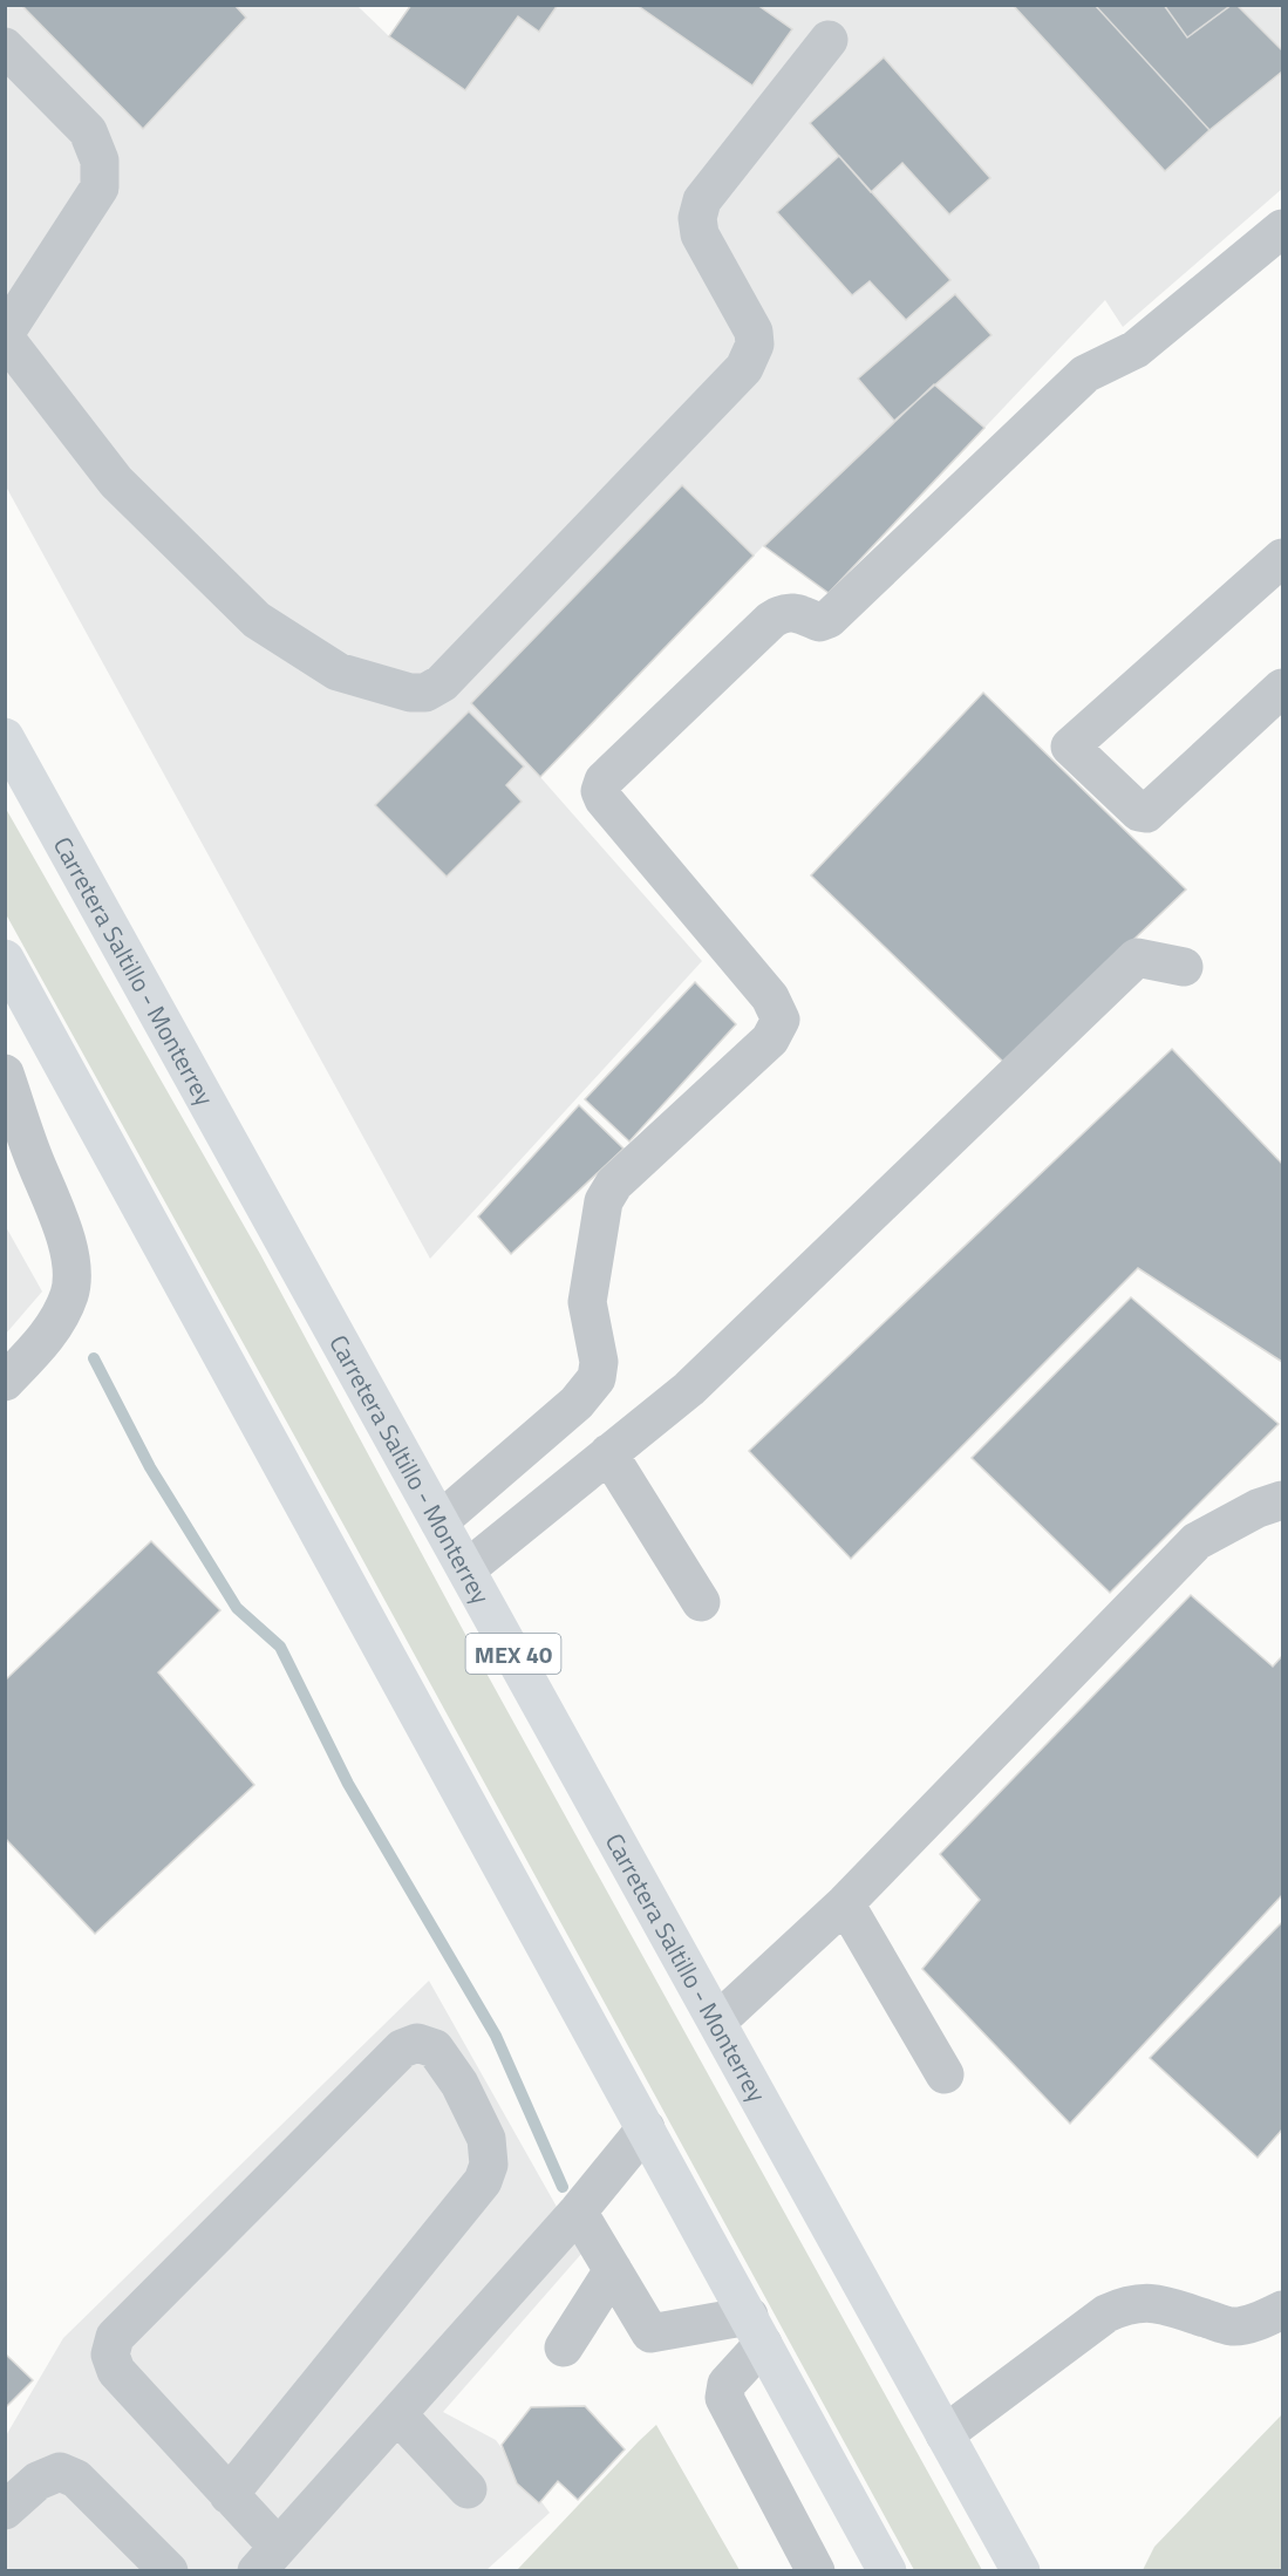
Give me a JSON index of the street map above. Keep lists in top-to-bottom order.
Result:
{
  "streets": {
    "main road": ["Carretera Saltillo - Monterrey", "MEX 40"]
  }
}
